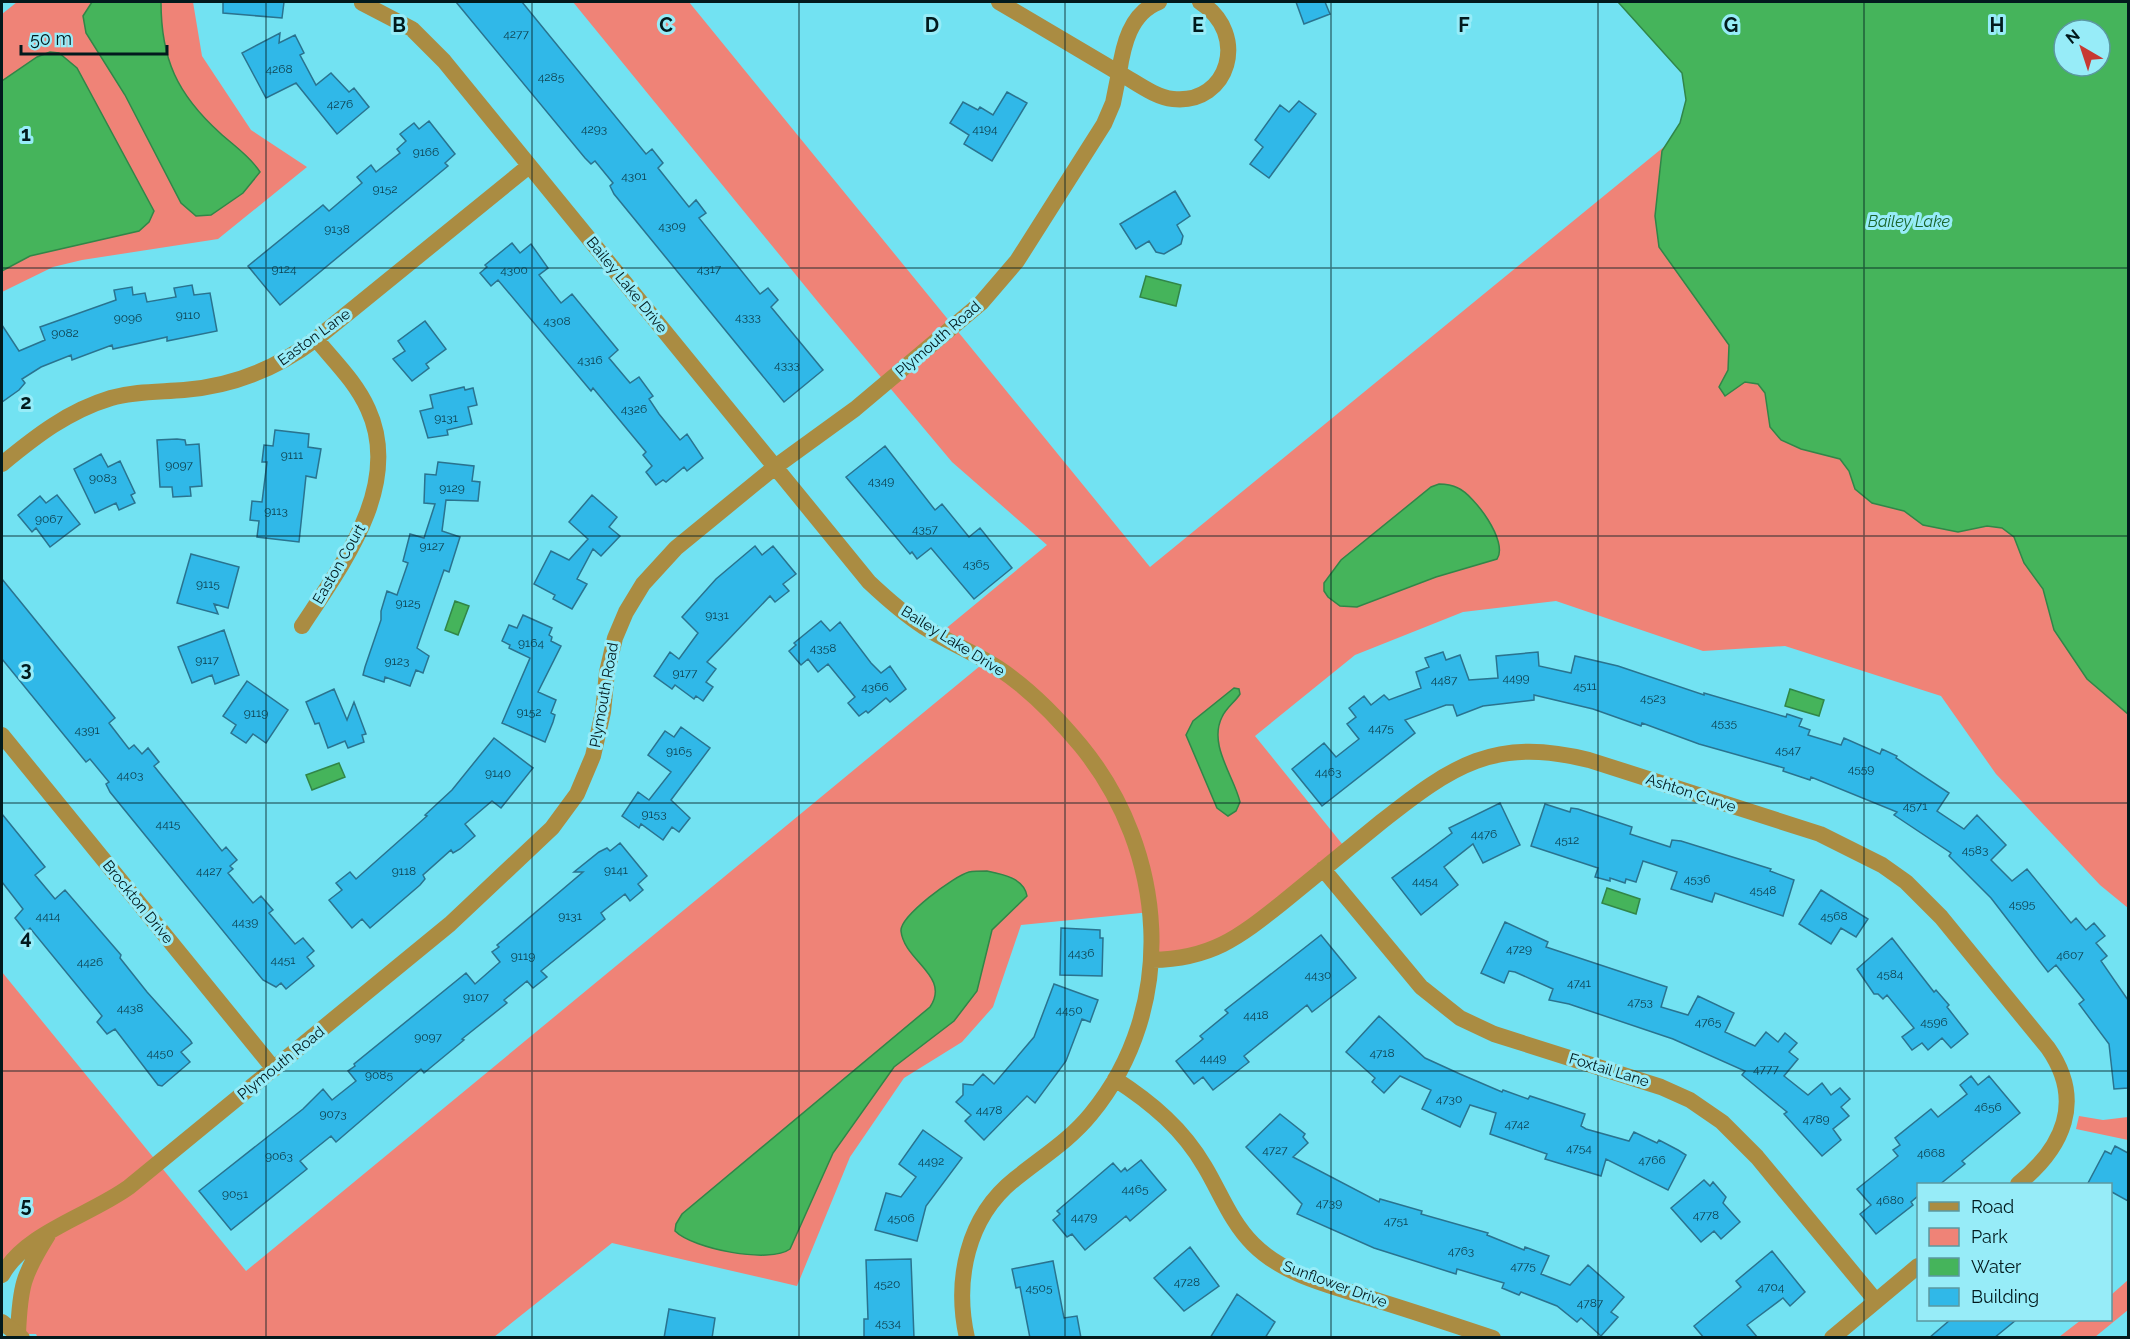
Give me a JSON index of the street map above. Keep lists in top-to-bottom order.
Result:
{
  "streets": {
    "street": [
      "Bailey Lake Drive",
      "Easton Lane",
      "Plymouth Road",
      "Easton Court",
      "Ashton Curve",
      "Brockton Drive",
      "Foxtail Lane",
      "Sunflower Drive"
    ]
  },
  "crossings": [
    ["Bailey Lake Drive", "Easton Lane"],
    ["Bailey Lake Drive", "Plymouth Road"],
    ["Bailey Lake Drive", "Ashton Curve"],
    ["Bailey Lake Drive", "Sunflower Drive"],
    ["Easton Lane", "Easton Court"],
    ["Plymouth Road", "Brockton Drive"],
    ["Ashton Curve", "Foxtail Lane"]
  ],
  "water": ["Bailey Lake"],
  "house_numbers": [
    "4277",
    "4268",
    "4285",
    "4276",
    "4293",
    "4194",
    "9166",
    "4301",
    "9152",
    "4309",
    "9138",
    "9124",
    "4317",
    "4300",
    "9110",
    "4333",
    "9096",
    "4308",
    "9082",
    "4316",
    "4333",
    "4326",
    "9131",
    "9111",
    "9097",
    "9083",
    "4349",
    "9129",
    "9113",
    "9067",
    "4357",
    "9127",
    "4365",
    "9115",
    "9125",
    "9131",
    "9164",
    "4358",
    "9117",
    "9123",
    "9177",
    "4499",
    "4487",
    "4511",
    "4366",
    "4523",
    "9152",
    "9119",
    "4535",
    "4475",
    "4391",
    "4547",
    "9165",
    "4559",
    "4463",
    "9140",
    "4403",
    "4571",
    "9153",
    "4415",
    "4476",
    "4512",
    "4583",
    "9141",
    "4427",
    "9118",
    "4536",
    "4454",
    "4548",
    "4595",
    "4414",
    "9131",
    "4568",
    "4439",
    "4729",
    "4436",
    "4607",
    "9119",
    "4451",
    "4426",
    "4584",
    "4430",
    "4741",
    "9107",
    "4753",
    "4438",
    "4450",
    "4418",
    "4765",
    "4596",
    "9097",
    "4450",
    "4718",
    "4449",
    "4777",
    "9085",
    "4730",
    "4656",
    "4478",
    "9073",
    "4789",
    "4742",
    "4754",
    "4727",
    "4668",
    "9063",
    "4766",
    "4492",
    "4465",
    "9051",
    "4680",
    "4739",
    "4778",
    "4479",
    "4506",
    "4751",
    "4763",
    "4775",
    "4728",
    "4520",
    "4704",
    "4505",
    "4787",
    "4534"
  ],
  "legend": [
    "Road",
    "Park",
    "Water",
    "Building"
  ],
  "scale_bar": "50 m",
  "north": "top left",
  "grid": {
    "columns": [
      "B",
      "C",
      "D",
      "E",
      "F",
      "G",
      "H"
    ],
    "rows": [
      "1",
      "2",
      "3",
      "4",
      "5"
    ]
  }
}
